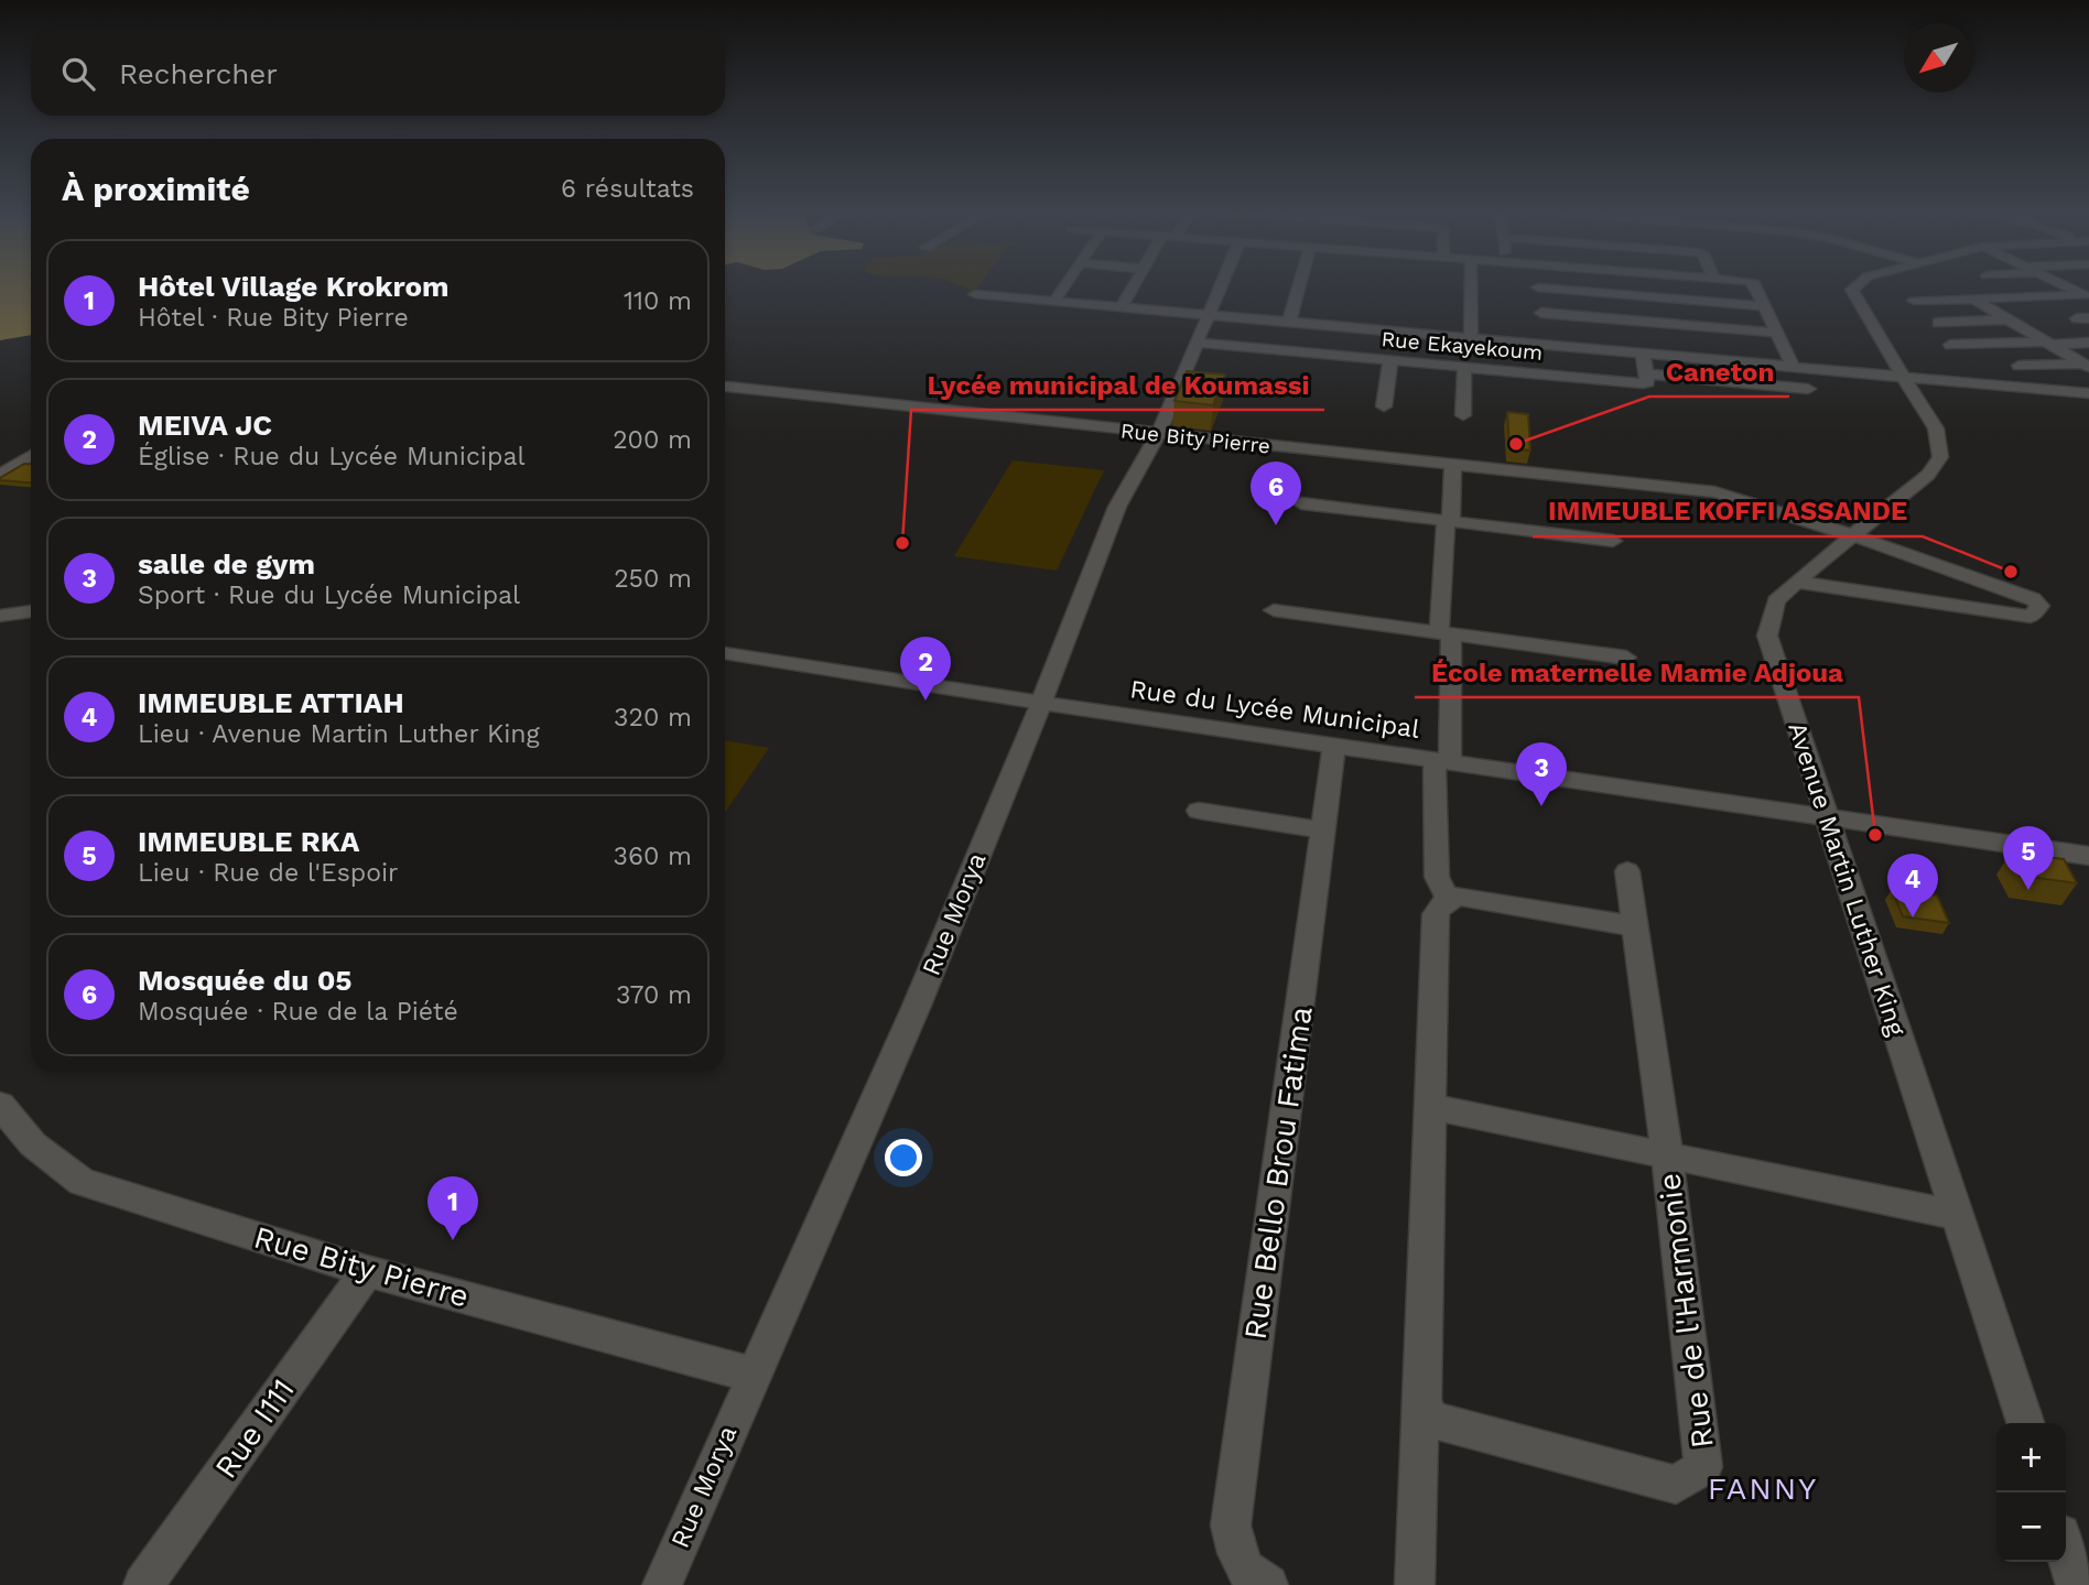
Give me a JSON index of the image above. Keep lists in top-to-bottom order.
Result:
{
  "streets": {
    "street": [
      "Rue Ekayekoum",
      "Rue Bity Pierre",
      "Rue du Lycée Municipal",
      "Avenue Martin Luther King",
      "Rue Morya",
      "Rue Bello Brou Fatima",
      "Rue de l'Harmonie",
      "Rue I111"
    ]
  },
  "crossings": [
    ["Rue Ekayekoum", "Rue Morya"],
    ["Rue Bity Pierre", "Avenue Martin Luther King"],
    ["Rue Bity Pierre", "Rue Morya"],
    ["Rue Bity Pierre", "Rue I111"],
    ["Rue du Lycée Municipal", "Avenue Martin Luther King"],
    ["Rue du Lycée Municipal", "Rue Morya"],
    ["Rue du Lycée Municipal", "Rue Bello Brou Fatima"]
  ],
  "districts": ["FANNY"],
  "places": [
    "Caneton",
    "Lycée municipal de Koumassi",
    "IMMEUBLE KOFFI ASSANDE",
    "École maternelle Mamie Adjoua"
  ],
  "north": "bottom left",
  "page": {
    "search": "Rechercher",
    "heading": ["À proximité", "6 résultats"],
    "list": [
      {
        "mark": "1",
        "name": "Hôtel Village Krokrom",
        "note": "Hôtel · Rue Bity Pierre",
        "value": "110 m"
      },
      {
        "mark": "2",
        "name": "MEIVA JC",
        "note": "Église · Rue du Lycée Municipal",
        "value": "200 m"
      },
      {
        "mark": "3",
        "name": "salle de gym",
        "note": "Sport · Rue du Lycée Municipal",
        "value": "250 m"
      },
      {
        "mark": "4",
        "name": "IMMEUBLE ATTIAH",
        "note": "Lieu · Avenue Martin Luther King",
        "value": "320 m"
      },
      {
        "mark": "5",
        "name": "IMMEUBLE RKA",
        "note": "Lieu · Rue de l'Espoir",
        "value": "360 m"
      },
      {
        "mark": "6",
        "name": "Mosquée du 05",
        "note": "Mosquée · Rue de la Piété",
        "value": "370 m"
      }
    ],
    "pins": [
      "6",
      "2",
      "3",
      "5",
      "4",
      "1"
    ],
    "map_buttons": ["+", "−"]
  }
}
